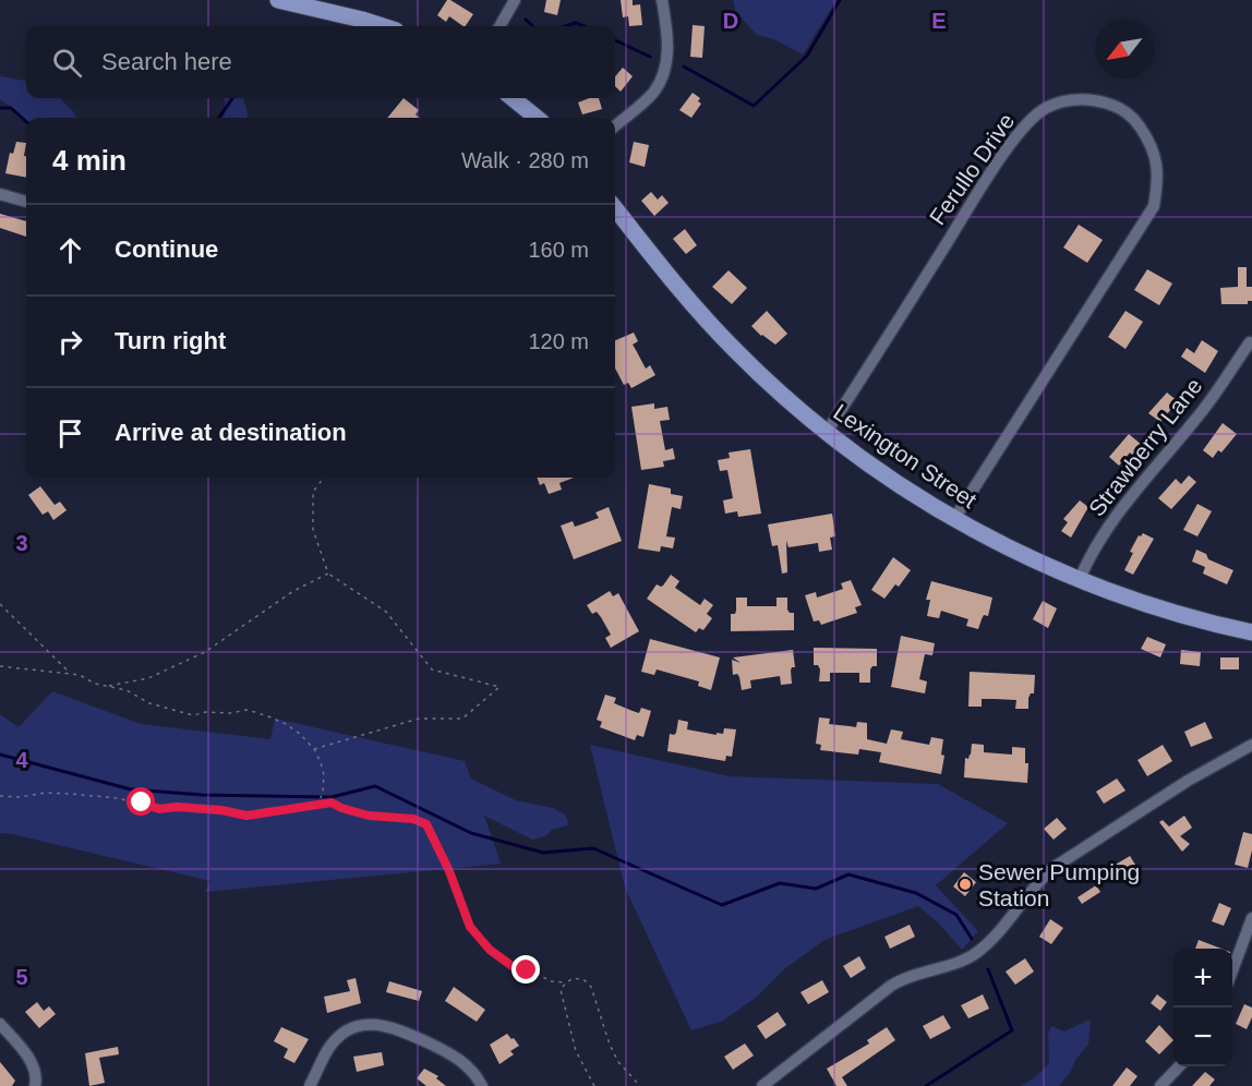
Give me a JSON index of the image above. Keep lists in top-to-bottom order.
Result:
{
  "streets": {
    "main road": ["Lexington Street"],
    "street": ["Ferullo Drive", "Strawberry Lane"]
  },
  "crossings": [
    ["Ferullo Drive", "Lexington Street"],
    ["Strawberry Lane", "Lexington Street"]
  ],
  "places": ["Sewer Pumping Station"],
  "north": "bottom left",
  "page": {
    "search": "Search here",
    "heading": ["4 min", "Walk · 280 m"],
    "list": [
      ["Continue", "160 m"],
      ["Turn right", "120 m"],
      "Arrive at destination"
    ],
    "map_buttons": ["+", "−"]
  },
  "grid": {
    "columns": ["D", "E"],
    "rows": ["3", "4", "5"]
  }
}
